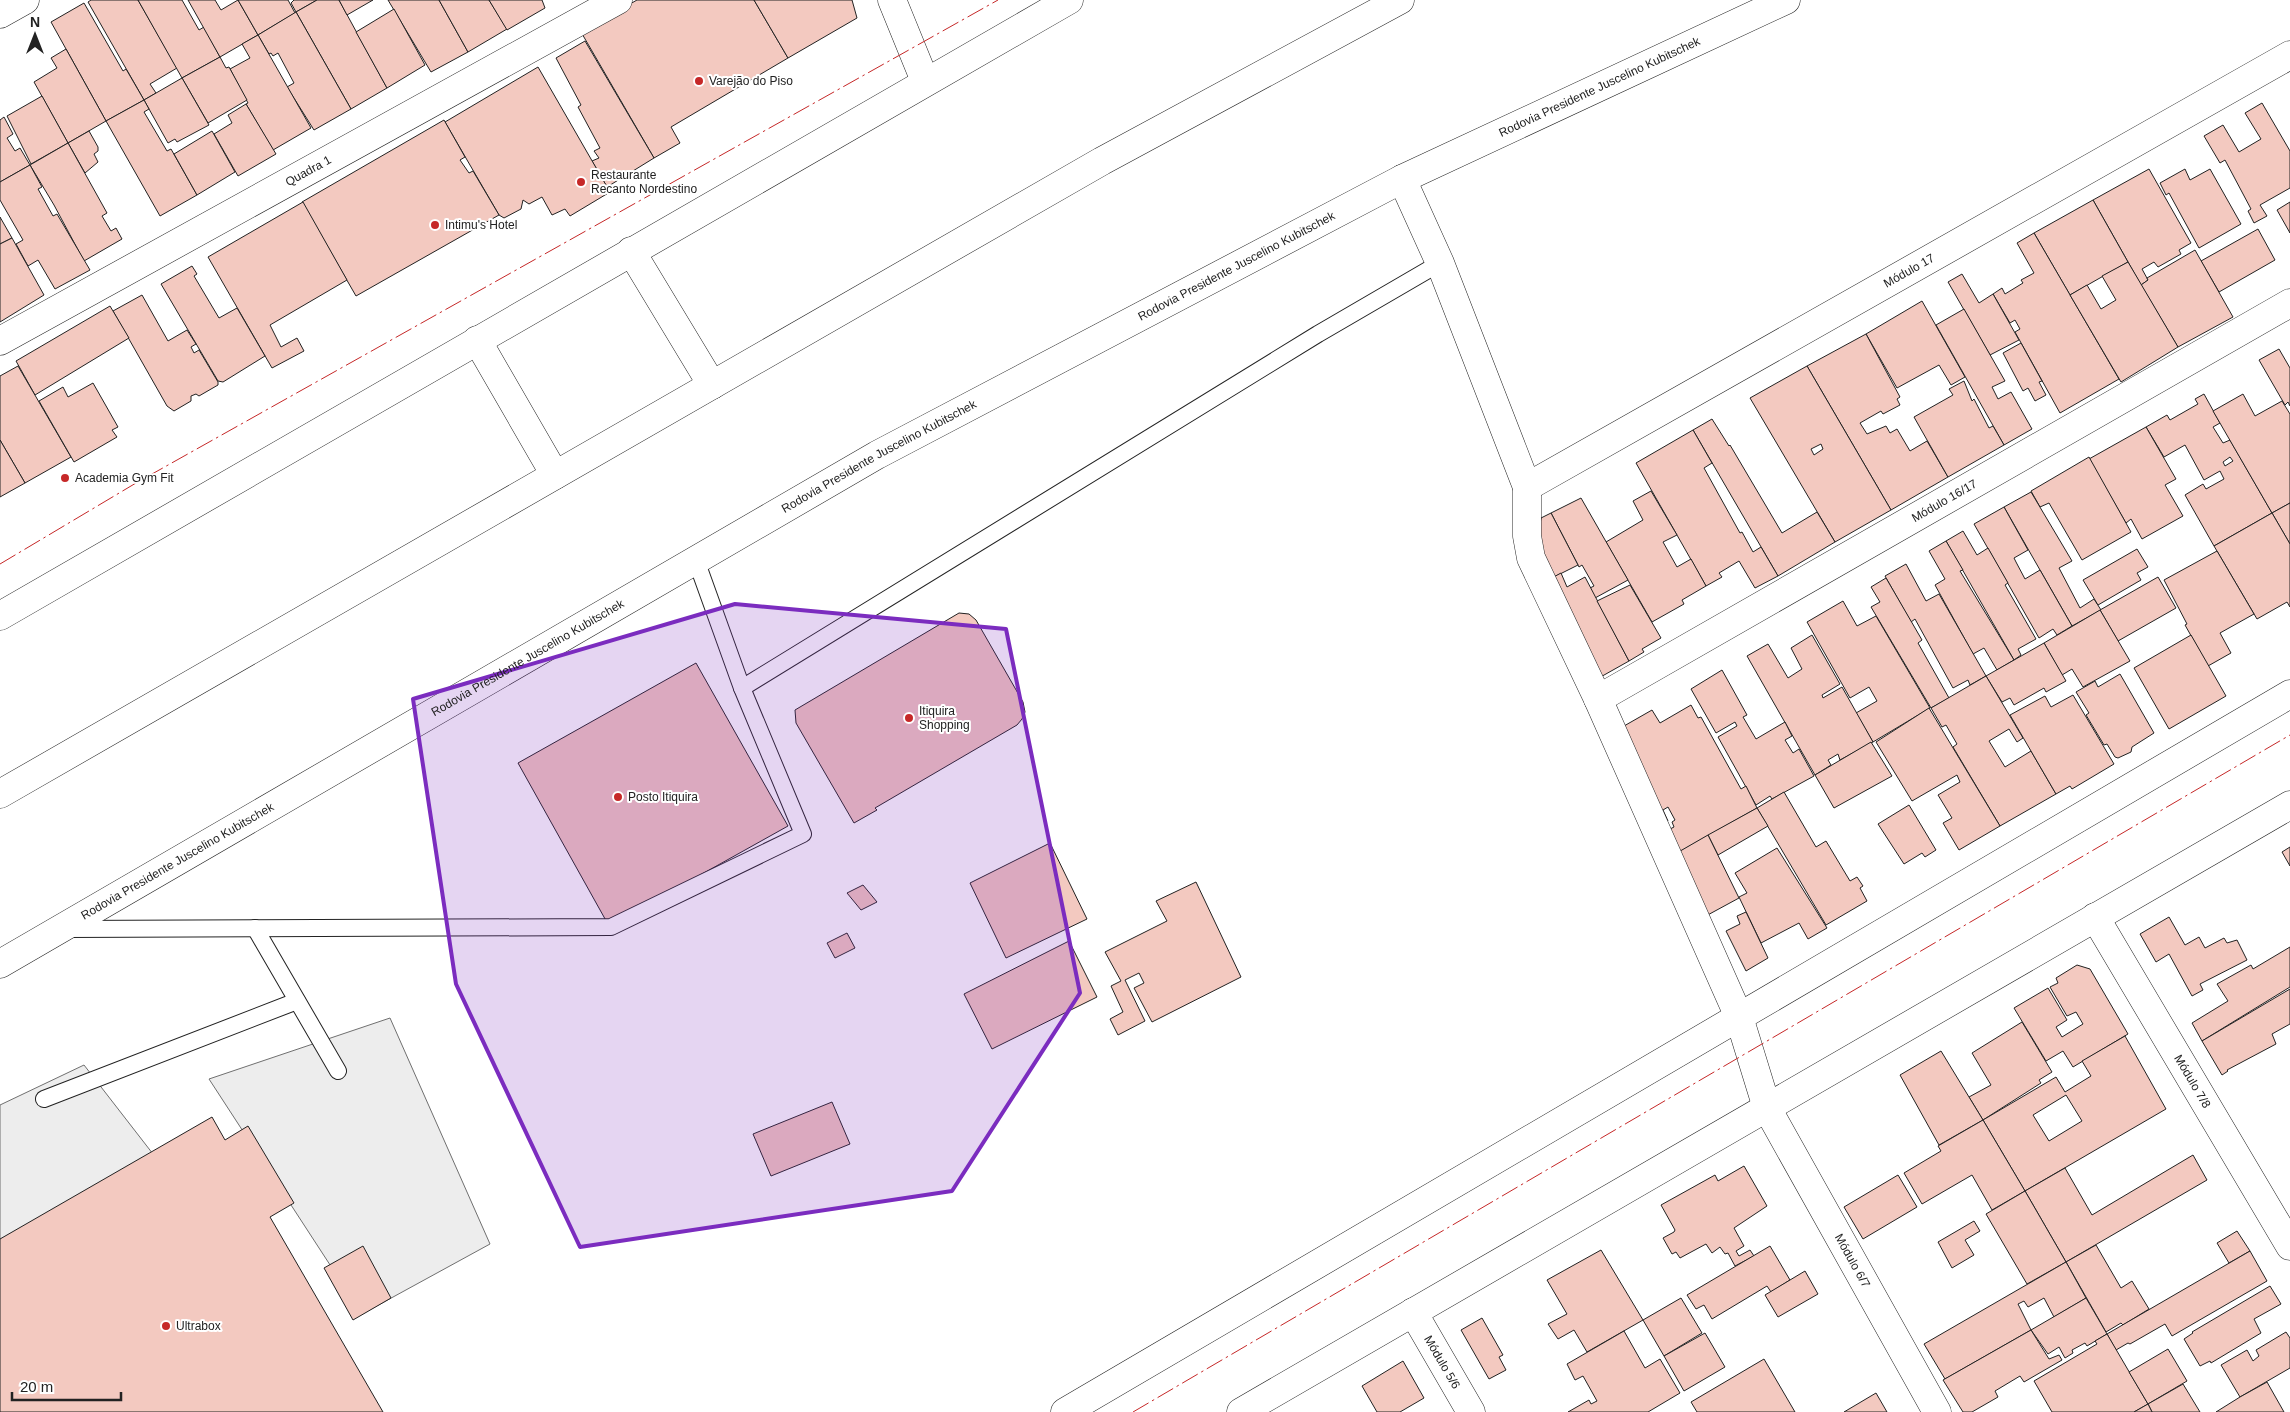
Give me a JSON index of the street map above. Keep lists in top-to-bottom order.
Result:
{
  "streets": {
    "main road": [
      "Rodovia Presidente Juscelino Kubitschek",
      "Quadra 1",
      "Módulo 17",
      "Módulo 16/17",
      "Módulo 7/8",
      "Módulo 6/7",
      "Módulo 5/6"
    ]
  },
  "crossings": [
    ["Módulo 17", "Módulo 6/7"],
    ["Módulo 16/17", "Módulo 6/7"]
  ],
  "places": [
    "Varejão do Piso",
    "Restaurante Recanto Nordestino",
    "Intimu's Hotel",
    "Academia Gym Fit",
    "Itiquira Shopping",
    "Posto Itiquira",
    "Ultrabox"
  ],
  "scale_bar": "20 m",
  "north": "top"
}
